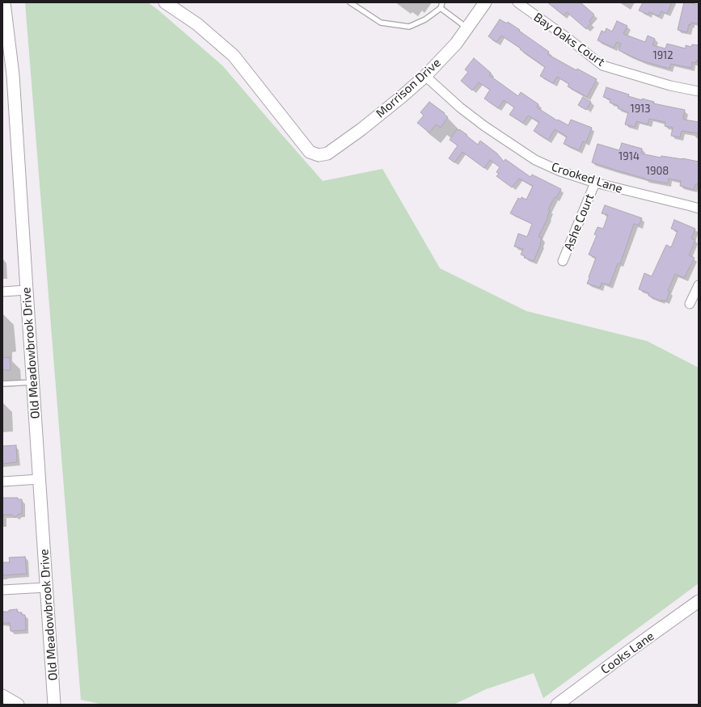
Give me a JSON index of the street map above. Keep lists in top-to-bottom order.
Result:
{
  "streets": {
    "main road": ["Morrison Drive", "Old Meadowbrook Drive", "Cooks Lane"],
    "street": ["Bay Oaks Court", "Crooked Lane", "Ashe Court"]
  },
  "crossings": [
    ["Morrison Drive", "Crooked Lane"],
    ["Crooked Lane", "Ashe Court"]
  ],
  "house_numbers": [
    "1912",
    "1913",
    "1914",
    "1908"
  ]
}
